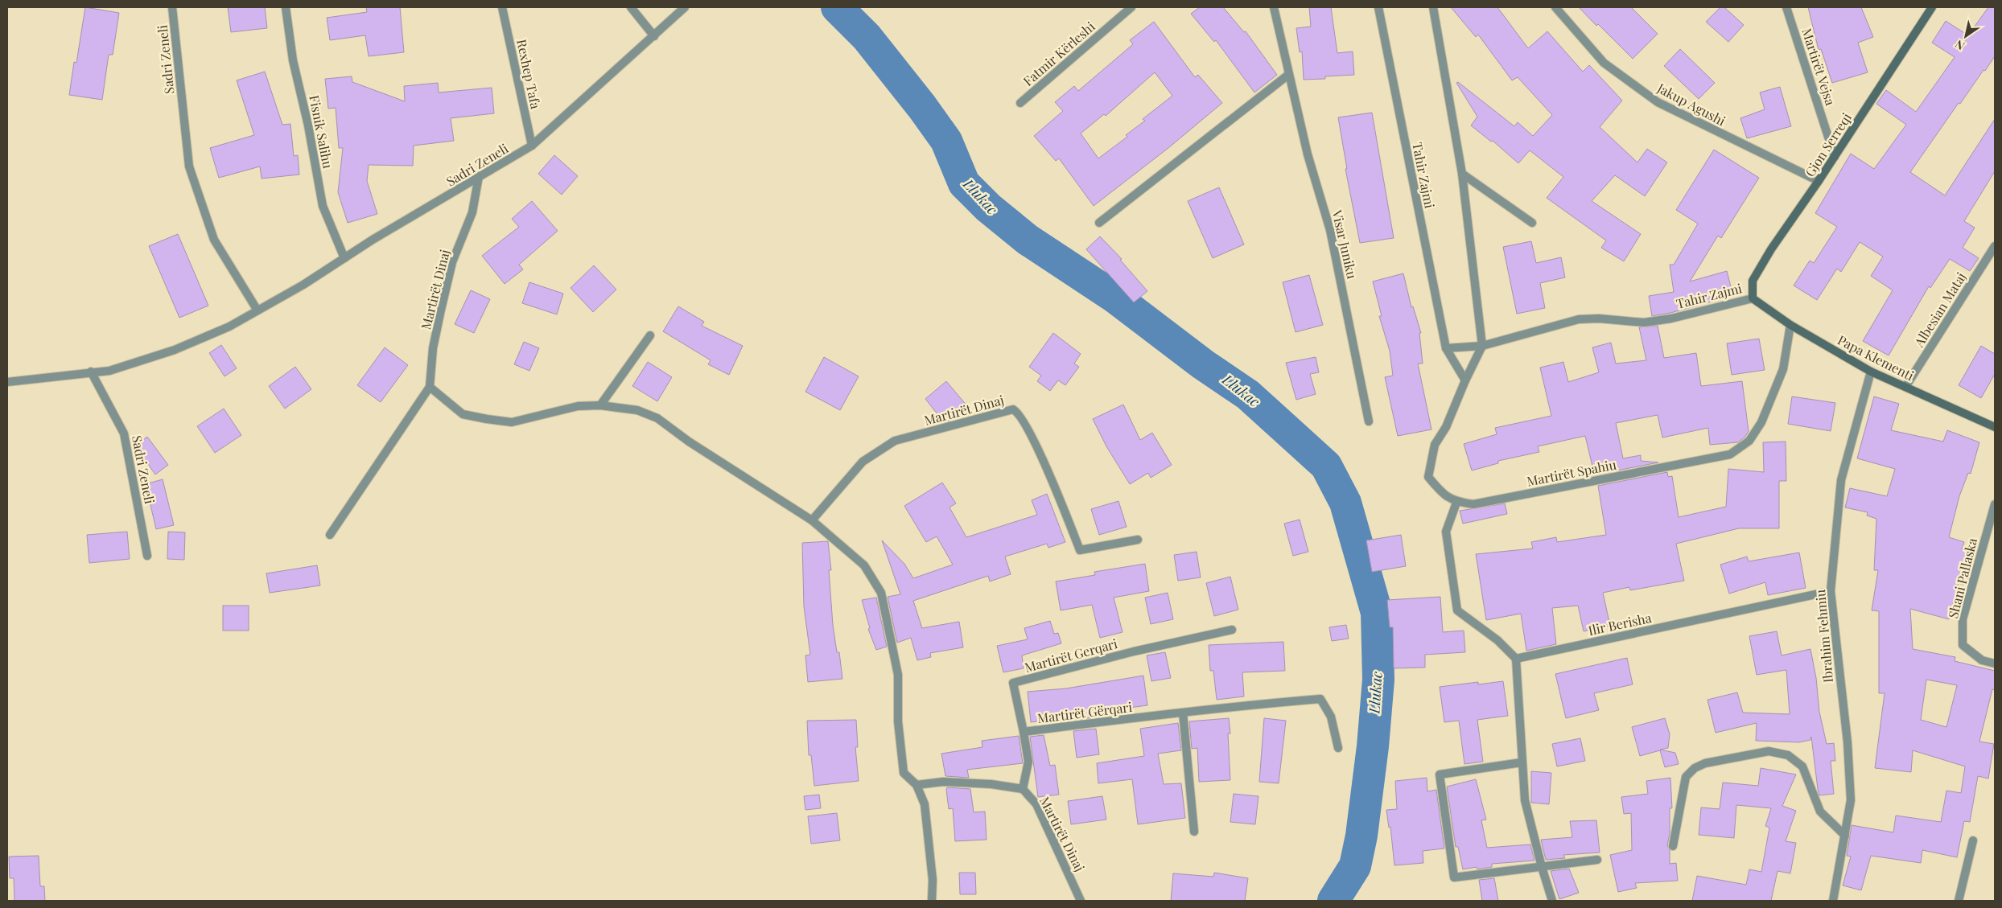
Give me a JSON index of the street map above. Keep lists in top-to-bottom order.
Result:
{
  "streets": {
    "street": [
      "Fatmir Kërleshi",
      "Sadri Zeneli",
      "Martirët Vejsa",
      "Rexhep Tafa",
      "Jakup Agushi",
      "Fisnik Salihu",
      "Gjon Serreqi",
      "Tahir Zajmi",
      "Visar Juniku",
      "Martirët Dinaj",
      "Albesian Mataj",
      "Papa Klementi",
      "Martirët Spahiu",
      "Shani Pallaska",
      "Ilir Berisha",
      "Ibrahim Fehmiu",
      "Martirët Gerqari",
      "Martirët Gërqari"
    ]
  },
  "crossings": [
    ["Sadri Zeneli", "Rexhep Tafa"],
    ["Sadri Zeneli", "Fisnik Salihu"],
    ["Sadri Zeneli", "Martirët Dinaj"],
    ["Martirët Vejsa", "Gjon Serreqi"],
    ["Jakup Agushi", "Gjon Serreqi"],
    ["Gjon Serreqi", "Tahir Zajmi"],
    ["Gjon Serreqi", "Papa Klementi"],
    ["Tahir Zajmi", "Papa Klementi"],
    ["Tahir Zajmi", "Martirët Spahiu"],
    ["Martirët Dinaj", "Martirët Gërqari"],
    ["Albesian Mataj", "Papa Klementi"],
    ["Papa Klementi", "Martirët Spahiu"],
    ["Papa Klementi", "Ibrahim Fehmiu"],
    ["Ilir Berisha", "Ibrahim Fehmiu"],
    ["Martirët Gerqari", "Martirët Gërqari"]
  ],
  "water": ["Llukac"],
  "north": "bottom left"
}
